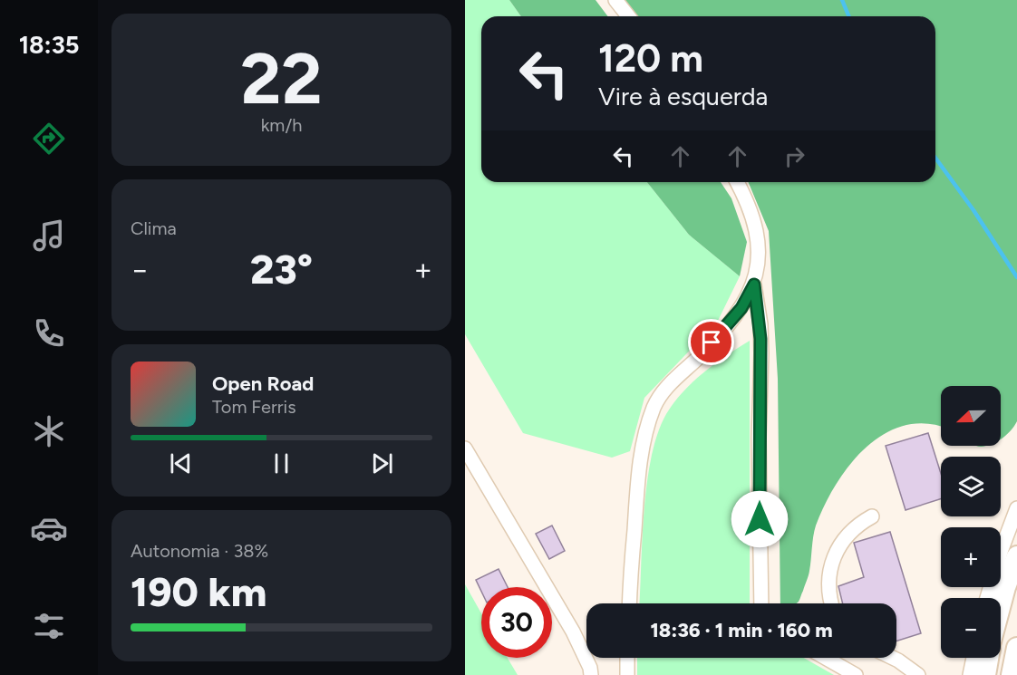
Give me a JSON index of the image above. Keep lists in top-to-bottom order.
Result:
{
  "north": "left",
  "page": {
    "tabs": "18:35",
    "tile": [
      ["22", "km/h"],
      "Clima",
      ["Autonomia · 38%", "190 km"]
    ],
    "turn": ["120 m", "Vire à esquerda"],
    "heat": ["−", "23°", "+"],
    "song": ["Open Road", "Tom Ferris"],
    "map_buttons": ["+", "−"],
    "limit": "30",
    "trip": "18:36 · 1 min · 160 m"
  }
}
